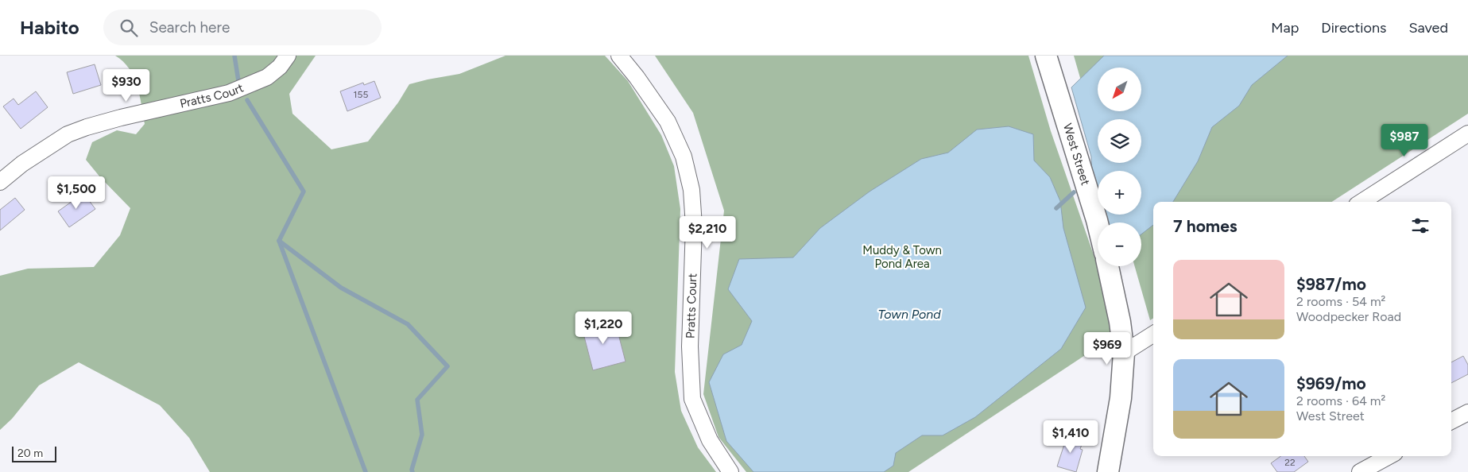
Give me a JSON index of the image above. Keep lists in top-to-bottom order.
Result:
{
  "streets": {
    "street": ["Pratts Court", "West Street"]
  },
  "water": ["Town Pond"],
  "parks": ["Muddy & Town Pond Area"],
  "house_numbers": ["155", "22"],
  "scale_bar": "20 m",
  "north": "bottom left",
  "page": {
    "header": "Habito",
    "search": "Search here",
    "nav": ["Map", "Directions", "Saved"],
    "map_buttons": ["+", "−"],
    "price": [
      "$930",
      "$987",
      "$1,500",
      "$2,210",
      "$1,220",
      "$969",
      "$1,410"
    ],
    "heading": "7 homes",
    "list": [
      {
        "name": "$987/mo",
        "note": "2 rooms · 54 m² · Woodpecker Road"
      },
      {
        "name": "$969/mo",
        "note": "2 rooms · 64 m² · West Street"
      }
    ],
    "scale": "20 m"
  }
}
